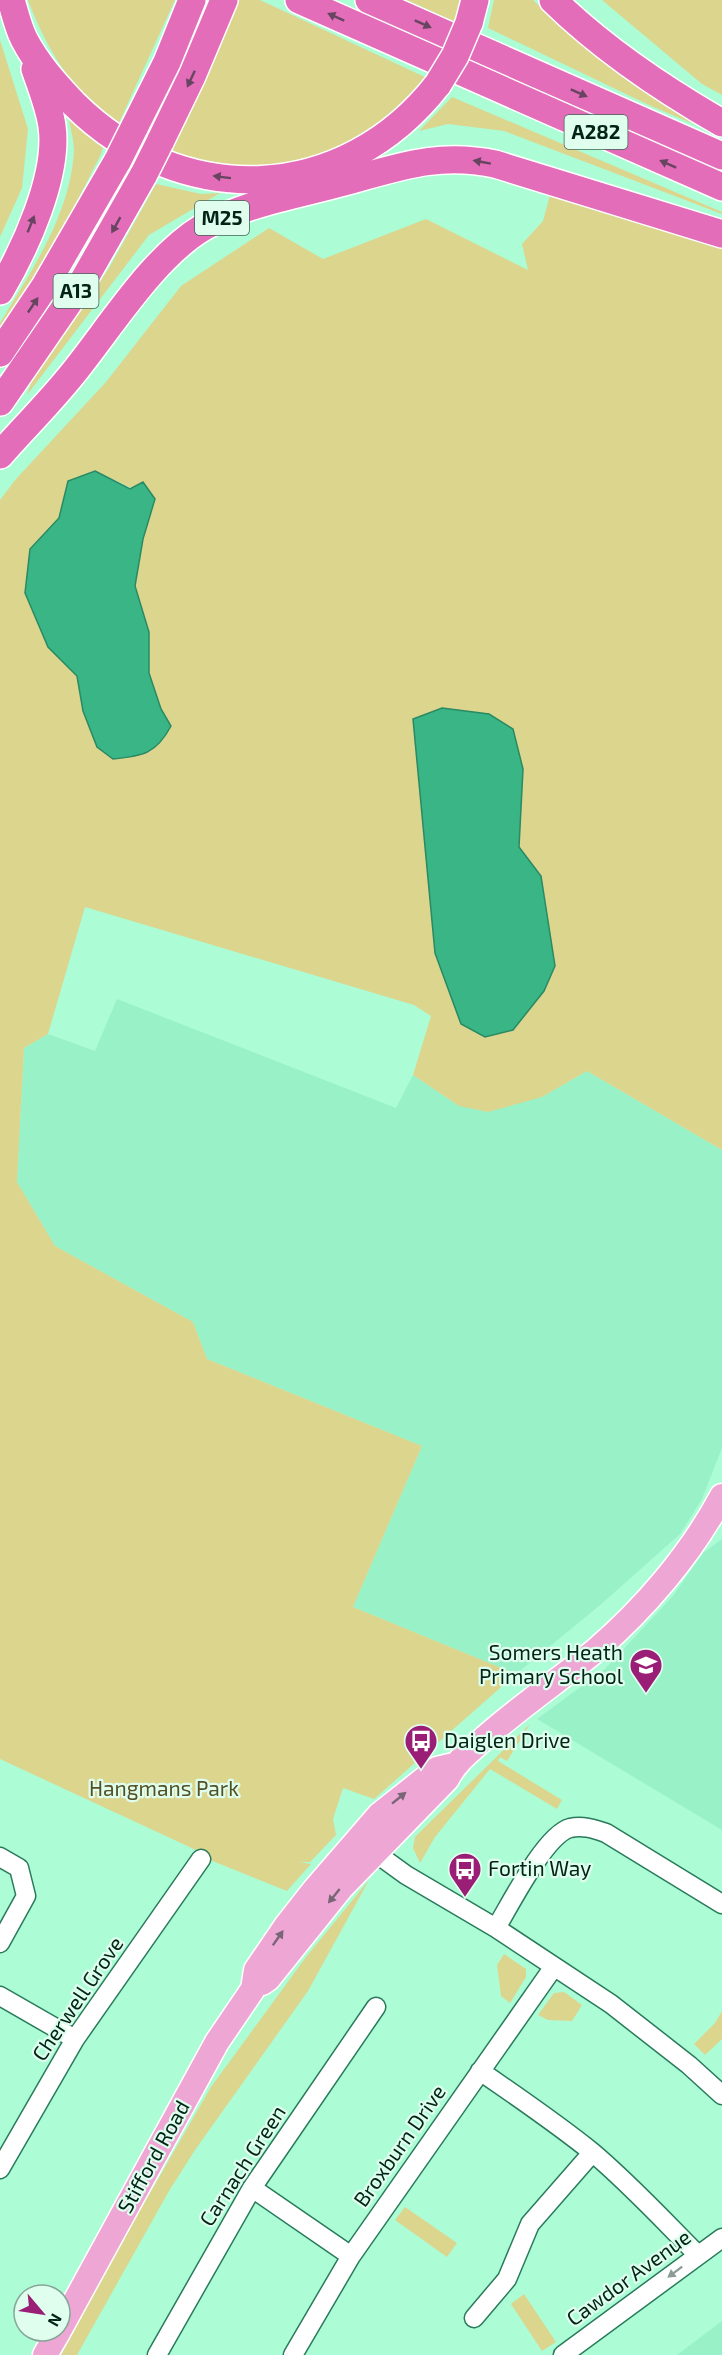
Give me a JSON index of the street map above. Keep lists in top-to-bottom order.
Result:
{
  "streets": {
    "highway": ["A282", "M25", "A13"],
    "main road": ["Stifford Road"],
    "street": [
      "Cherwell Grove",
      "Broxburn Drive",
      "Carnach Green",
      "Cawdor Avenue"
    ]
  },
  "parks": ["Hangmans Park"],
  "places": {
    "school or university": ["Somers Heath Primary School"],
    "bus stop": ["Daiglen Drive", "Fortin Way"]
  },
  "north": "bottom right"
}
